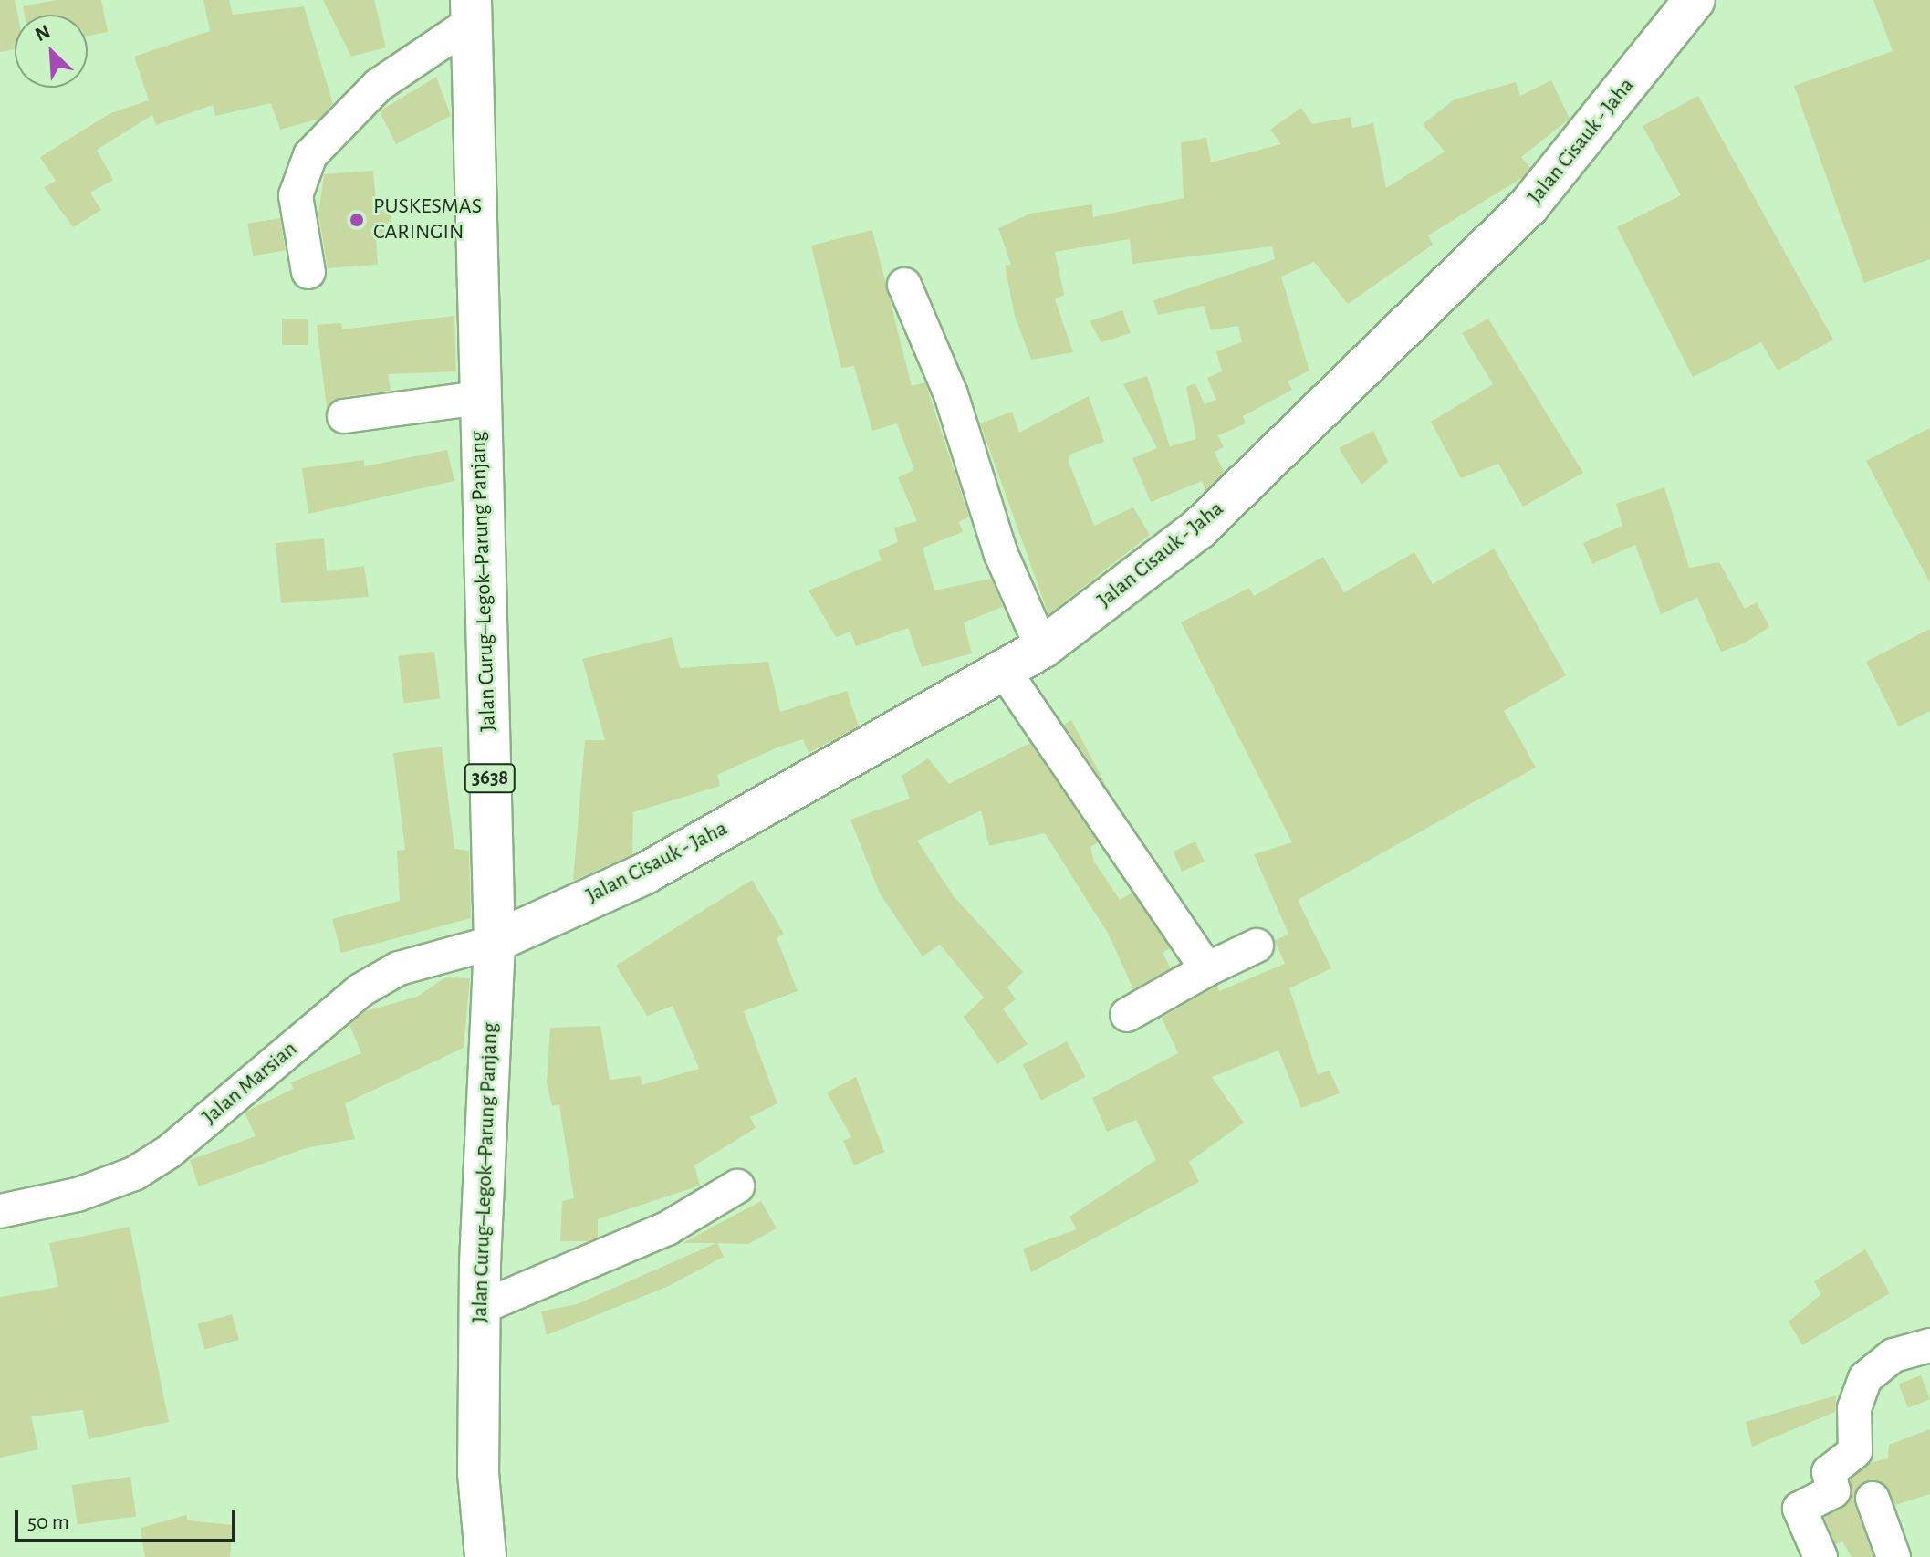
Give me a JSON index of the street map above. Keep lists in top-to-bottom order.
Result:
{
  "streets": {
    "main road": ["Jalan Cisauk - Jaha", "Jalan Curug–Legok–Parung Panjang", "3638"],
    "street": ["Jalan Marsian"]
  },
  "crossings": [
    ["Jalan Cisauk - Jaha", "Jalan Curug–Legok–Parung Panjang"],
    ["Jalan Cisauk - Jaha", "Jalan Marsian"],
    ["Jalan Curug–Legok–Parung Panjang", "Jalan Marsian"]
  ],
  "places": ["PUSKESMAS CARINGIN"],
  "scale_bar": "50 m",
  "north": "top left"
}
